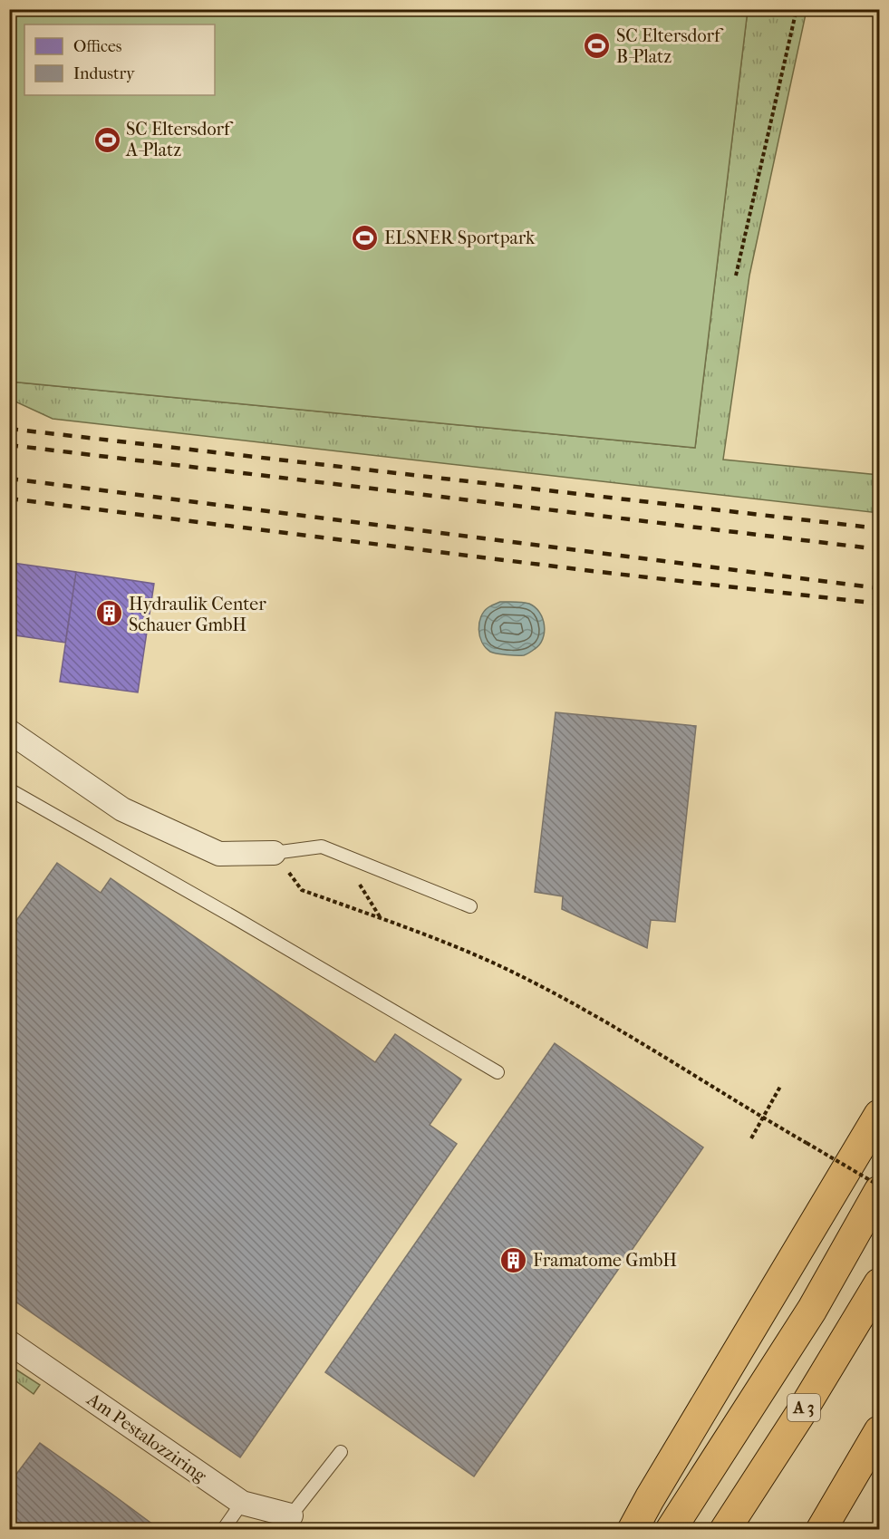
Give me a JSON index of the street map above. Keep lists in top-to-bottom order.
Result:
{
  "streets": {
    "highway": ["A 3"],
    "street": ["Am Pestalozziring"]
  },
  "places": {
    "sports": ["SC Eltersdorf B-Platz", "SC Eltersdorf A-Platz", "ELSNER Sportpark"],
    "building": ["Hydraulik Center Schauer GmbH", "Framatome GmbH"]
  },
  "legend": ["Offices", "Industry"]
}
